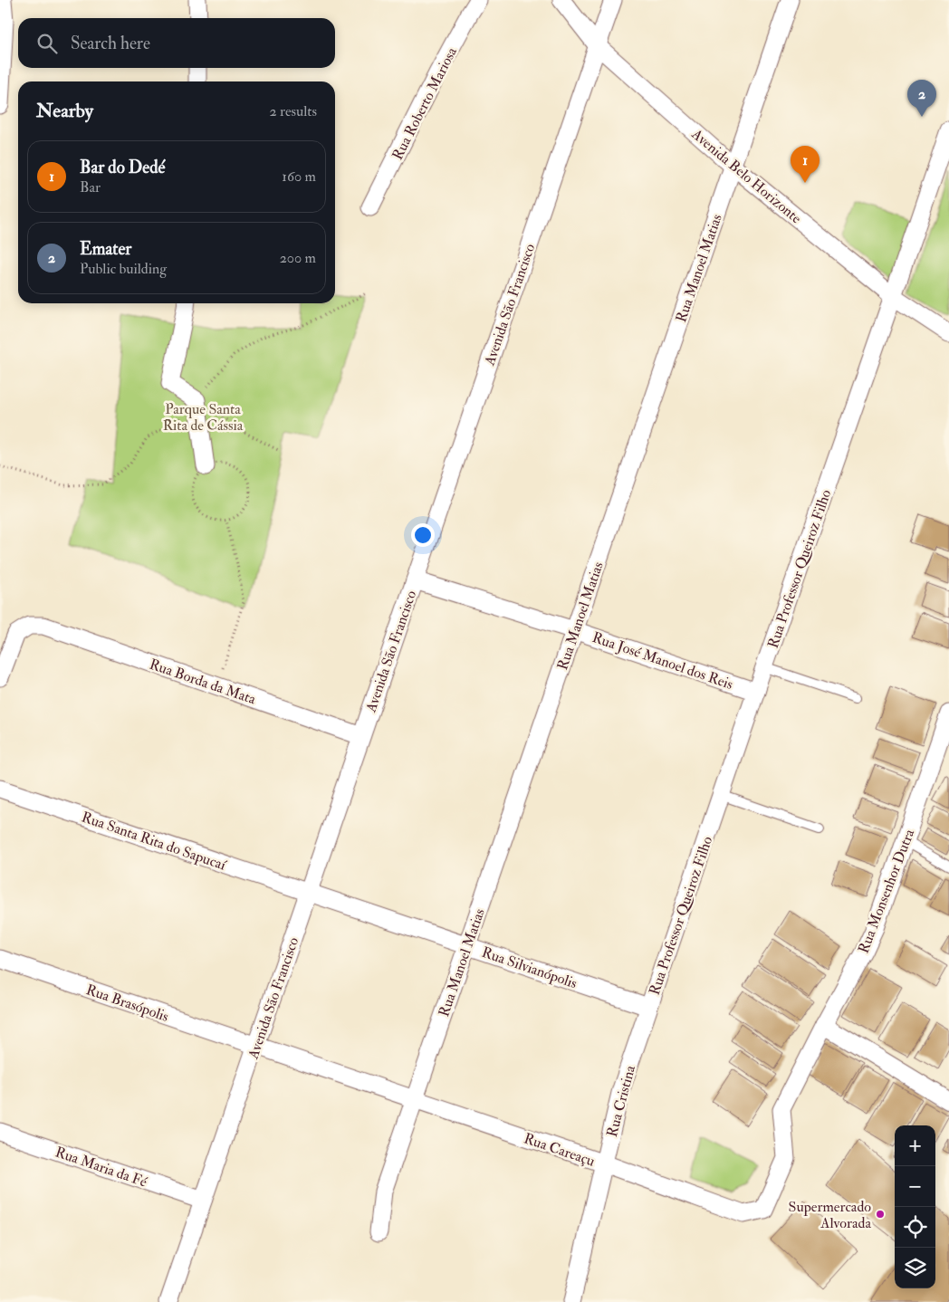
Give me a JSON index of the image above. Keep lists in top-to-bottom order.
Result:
{
  "streets": {
    "street": [
      "Rua Roberto Mariosa",
      "Avenida Belo Horizonte",
      "Rua Manoel Matias",
      "Avenida São Francisco",
      "Rua Professor Queiroz Filho",
      "Rua José Manoel dos Reis",
      "Rua Borda da Mata",
      "Rua Santa Rita do Sapucaí",
      "Rua Monsenhor Dutra",
      "Rua Silvianópolis",
      "Rua Brasópolis",
      "Rua Cristina",
      "Rua Careaçu",
      "Rua Maria da Fé"
    ]
  },
  "crossings": [
    ["Avenida Belo Horizonte", "Rua Manoel Matias"],
    ["Avenida Belo Horizonte", "Avenida São Francisco"],
    ["Avenida Belo Horizonte", "Rua Professor Queiroz Filho"],
    ["Rua Manoel Matias", "Rua José Manoel dos Reis"],
    ["Rua Manoel Matias", "Rua Silvianópolis"],
    ["Rua Manoel Matias", "Rua Careaçu"],
    ["Avenida São Francisco", "Rua José Manoel dos Reis"],
    ["Avenida São Francisco", "Rua Borda da Mata"],
    ["Avenida São Francisco", "Rua Santa Rita do Sapucaí"],
    ["Avenida São Francisco", "Rua Silvianópolis"],
    ["Avenida São Francisco", "Rua Brasópolis"],
    ["Avenida São Francisco", "Rua Careaçu"],
    ["Avenida São Francisco", "Rua Maria da Fé"],
    ["Rua Professor Queiroz Filho", "Rua José Manoel dos Reis"],
    ["Rua Professor Queiroz Filho", "Rua Silvianópolis"],
    ["Rua Professor Queiroz Filho", "Rua Cristina"],
    ["Rua Santa Rita do Sapucaí", "Rua Silvianópolis"],
    ["Rua Monsenhor Dutra", "Rua Careaçu"],
    ["Rua Silvianópolis", "Rua Cristina"],
    ["Rua Brasópolis", "Rua Careaçu"],
    ["Rua Cristina", "Rua Careaçu"]
  ],
  "parks": ["Parque Santa Rita de Cássia"],
  "places": ["Supermercado Alvorada"],
  "page": {
    "search": "Search here",
    "pins": ["2", "1"],
    "heading": ["Nearby", "2 results"],
    "list": [
      {
        "mark": "1",
        "name": "Bar do Dedé",
        "note": "Bar",
        "value": "160 m"
      },
      {
        "mark": "2",
        "name": "Emater",
        "note": "Public building",
        "value": "200 m"
      }
    ],
    "map_buttons": ["+", "−"]
  }
}
